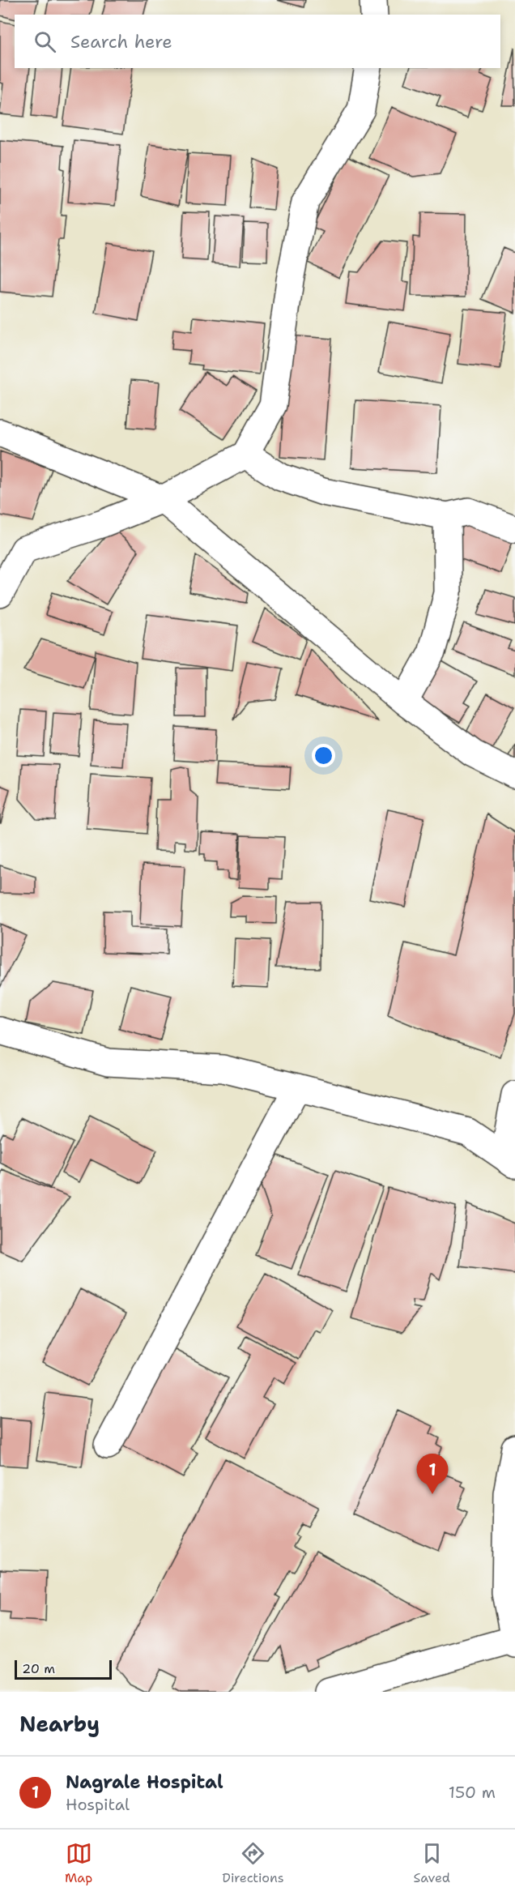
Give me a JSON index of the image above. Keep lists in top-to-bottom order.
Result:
{
  "scale_bar": "20 m",
  "page": {
    "search": "Search here",
    "pins": "1",
    "scale": "20 m",
    "heading": "Nearby",
    "list": [
      {
        "mark": "1",
        "name": "Nagrale Hospital",
        "note": "Hospital",
        "value": "150 m"
      }
    ],
    "nav": ["Map", "Directions", "Saved"]
  }
}
